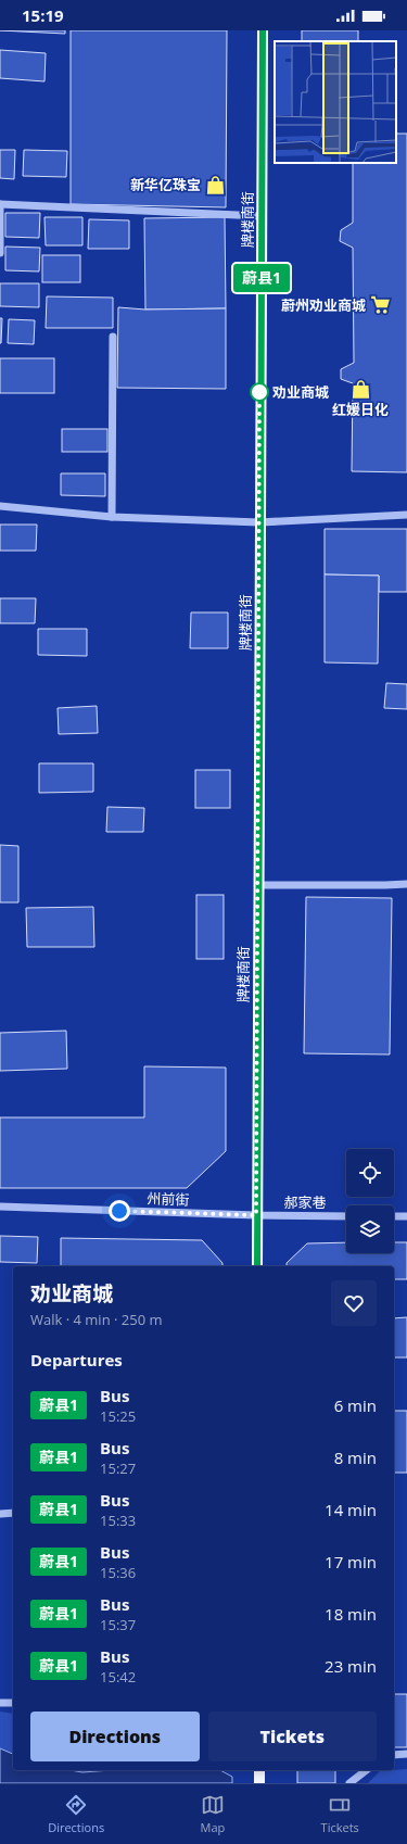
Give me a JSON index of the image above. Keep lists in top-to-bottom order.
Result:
{
  "streets": {
    "main road": ["牌楼南街"],
    "street": ["州前街", "郝家巷"]
  },
  "crossings": [
    ["牌楼南街", "州前街"],
    ["牌楼南街", "郝家巷"],
    ["州前街", "郝家巷"]
  ],
  "places": {
    "shop": ["新华亿珠宝", "红媛日化"],
    "supermarket": ["蔚州劝业商城"],
    "other": ["劝业商城"]
  },
  "lines": ["bus line 蔚县1"],
  "page": {
    "status": "15:19",
    "on_map": "蔚县1",
    "heading": [
      ["劝业商城", "Walk · 4 min · 250 m"],
      "Departures"
    ],
    "list": [
      {
        "mark": "蔚县1",
        "name": "Bus",
        "note": "15:25",
        "value": "6 min"
      },
      {
        "mark": "蔚县1",
        "name": "Bus",
        "note": "15:27",
        "value": "8 min"
      },
      {
        "mark": "蔚县1",
        "name": "Bus",
        "note": "15:33",
        "value": "14 min"
      },
      {
        "mark": "蔚县1",
        "name": "Bus",
        "note": "15:36",
        "value": "17 min"
      },
      {
        "mark": "蔚县1",
        "name": "Bus",
        "note": "15:37",
        "value": "18 min"
      },
      {
        "mark": "蔚县1",
        "name": "Bus",
        "note": "15:42",
        "value": "23 min"
      }
    ],
    "buttons": ["Directions", "Tickets"],
    "tabs": ["Directions", "Map", "Tickets"]
  }
}
